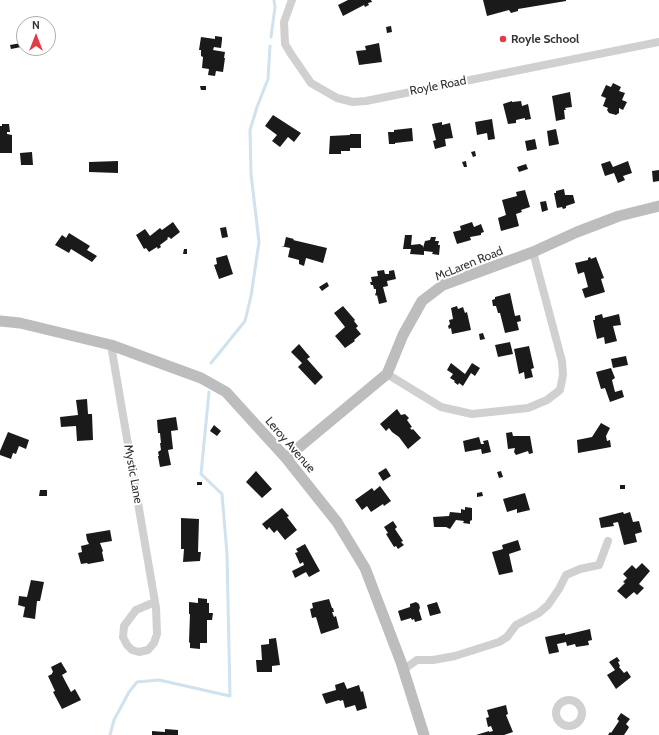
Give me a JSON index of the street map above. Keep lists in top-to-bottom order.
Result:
{
  "streets": {
    "street": [
      "Royle Road",
      "McLaren Road",
      "Leroy Avenue",
      "Mystic Lane"
    ]
  },
  "crossings": [
    ["McLaren Road", "Leroy Avenue"],
    ["Leroy Avenue", "Mystic Lane"]
  ],
  "places": ["Royle School"],
  "north": "top"
}
